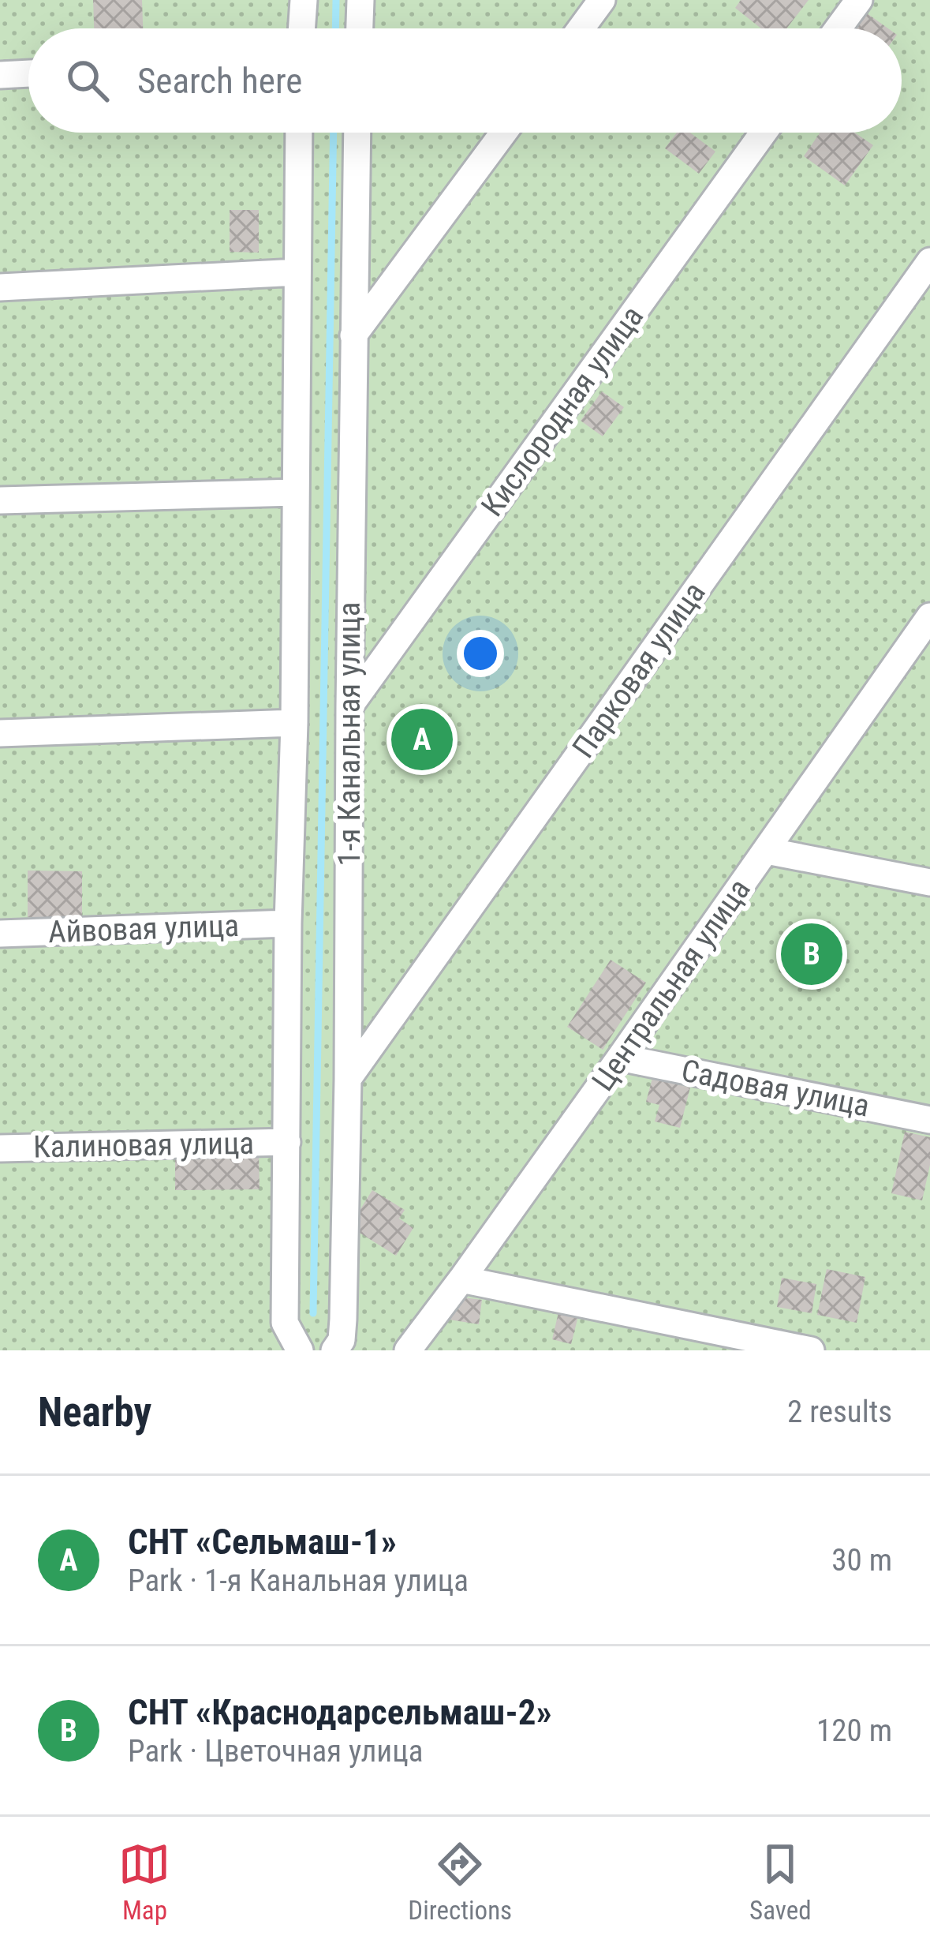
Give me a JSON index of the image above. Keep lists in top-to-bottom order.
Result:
{
  "streets": {
    "street": [
      "Кислородная улица",
      "Парковая улица",
      "1-я Канальная улица",
      "Айвовая улица",
      "Центральная улица",
      "Садовая улица",
      "Калиновая улица"
    ]
  },
  "crossings": [
    ["Кислородная улица", "1-я Канальная улица"],
    ["Парковая улица", "1-я Канальная улица"],
    ["Центральная улица", "Садовая улица"]
  ],
  "page": {
    "search": "Search here",
    "pins": ["A", "B"],
    "heading": ["Nearby", "2 results"],
    "list": [
      {
        "mark": "A",
        "name": "СНТ «Сельмаш-1»",
        "note": "Park · 1-я Канальная улица",
        "value": "30 m"
      },
      {
        "mark": "B",
        "name": "СНТ «Краснодарсельмаш-2»",
        "note": "Park · Цветочная улица",
        "value": "120 m"
      }
    ],
    "nav": ["Map", "Directions", "Saved"]
  }
}
